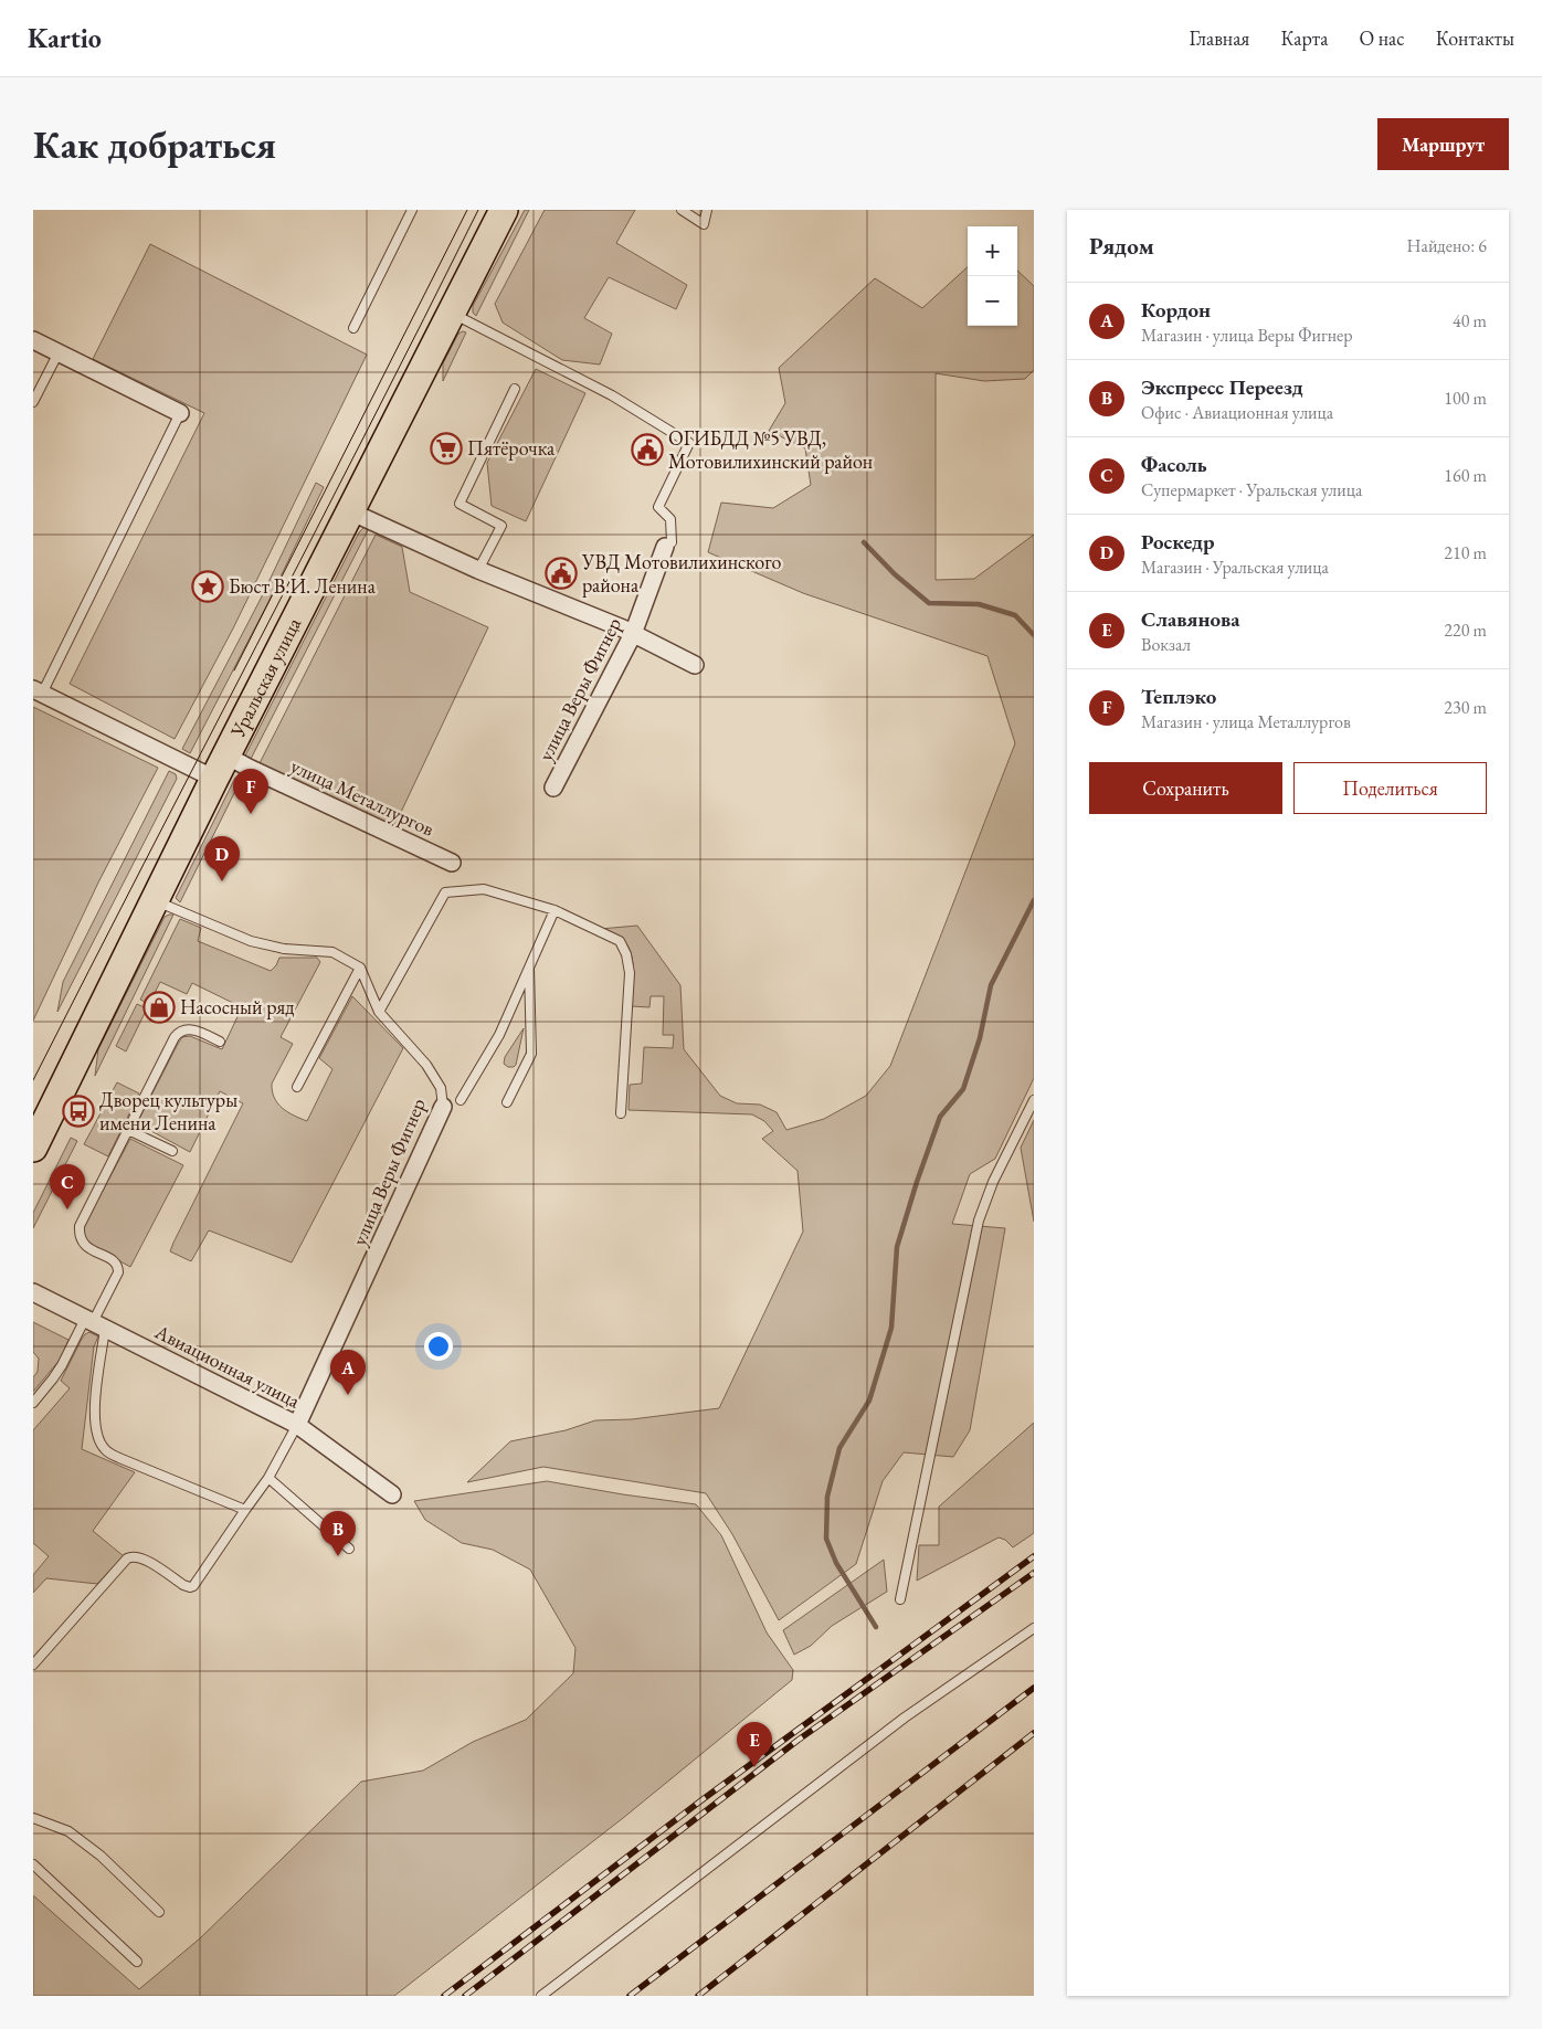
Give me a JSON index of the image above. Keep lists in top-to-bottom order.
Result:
{
  "streets": {
    "main road": ["Уральская улица"],
    "street": ["улица Веры Фигнер", "улица Металлургов", "Авиационная улица"]
  },
  "crossings": [
    ["Уральская улица", "улица Металлургов"],
    ["улица Веры Фигнер", "Авиационная улица"]
  ],
  "places": {
    "supermarket": ["Пятёрочка"],
    "public building": ["ОГИБДД №5 УВД, Мотовилихинский район", "УВД Мотовилихинского района"],
    "place": ["Бюст В.И. Ленина"],
    "shop": ["Насосный ряд"],
    "bus stop": ["Дворец культуры имени Ленина"]
  },
  "page": {
    "header": "Kartio",
    "nav": [
      "Главная",
      "Карта",
      "О нас",
      "Контакты"
    ],
    "buttons": [
      "Маршрут",
      ["Сохранить", "Поделиться"]
    ],
    "title": "Как добраться",
    "heading": ["Рядом", "Найдено: 6"],
    "map_buttons": ["+", "−"],
    "list": [
      {
        "mark": "A",
        "name": "Кордон",
        "note": "Магазин · улица Веры Фигнер",
        "value": "40 m"
      },
      {
        "mark": "B",
        "name": "Экспресс Переезд",
        "note": "Офис · Авиационная улица",
        "value": "100 m"
      },
      {
        "mark": "C",
        "name": "Фасоль",
        "note": "Супермаркет · Уральская улица",
        "value": "160 m"
      },
      {
        "mark": "D",
        "name": "Роскедр",
        "note": "Магазин · Уральская улица",
        "value": "210 m"
      },
      {
        "mark": "E",
        "name": "Славянова",
        "note": "Вокзал",
        "value": "220 m"
      },
      {
        "mark": "F",
        "name": "Теплэко",
        "note": "Магазин · улица Металлургов",
        "value": "230 m"
      }
    ],
    "pins": [
      "F",
      "D",
      "C",
      "A",
      "B",
      "E"
    ]
  }
}
